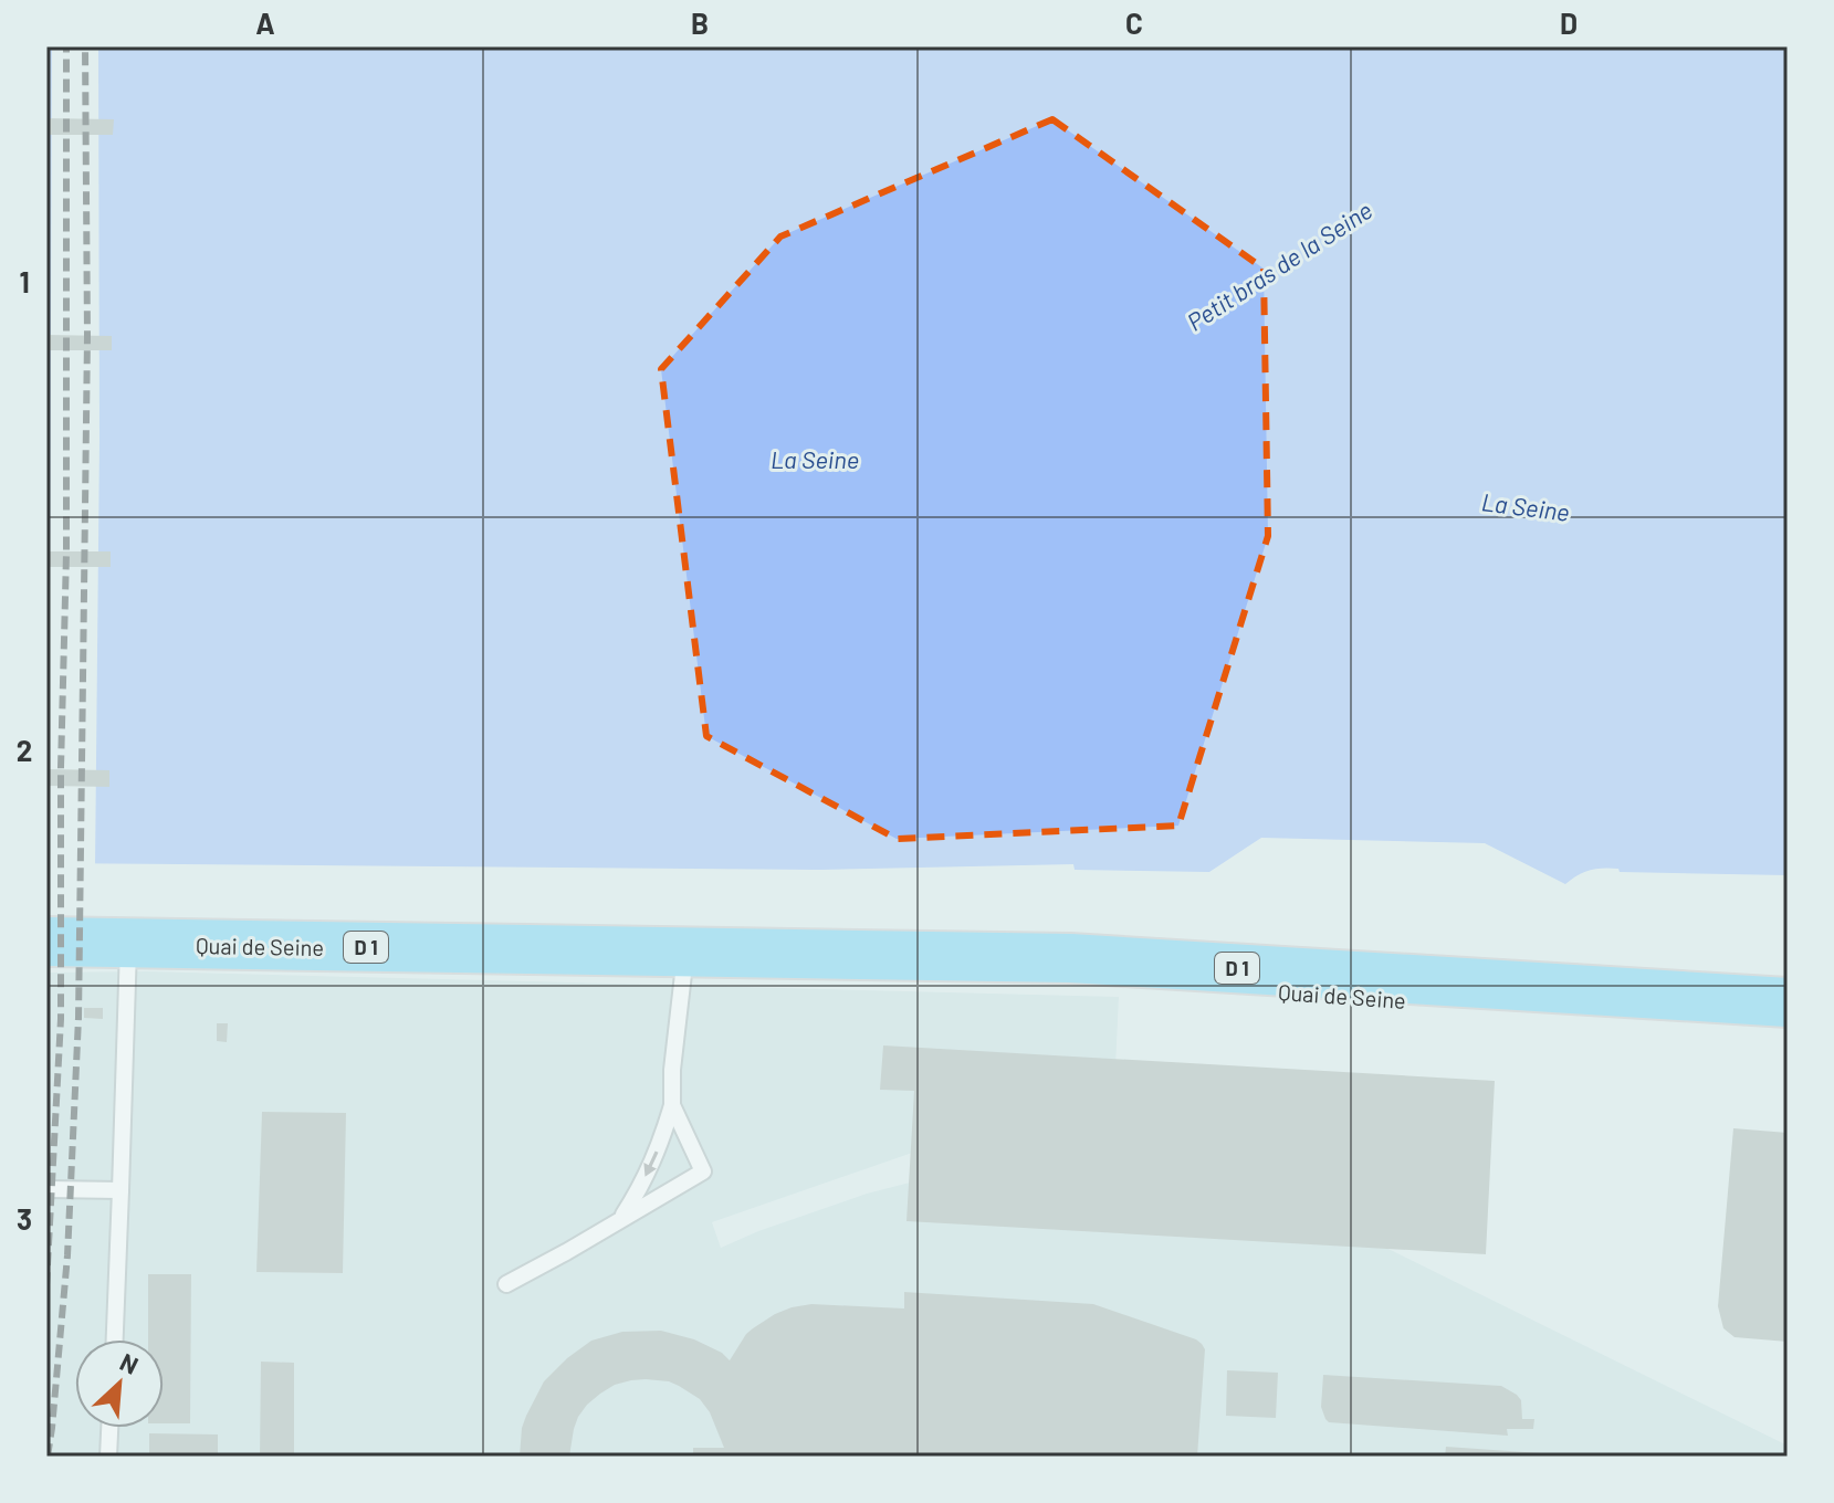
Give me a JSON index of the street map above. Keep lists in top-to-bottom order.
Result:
{
  "streets": {
    "main road": ["Quai de Seine", "D 1"]
  },
  "water": ["Petit bras de la Seine", "La Seine"],
  "north": "top right",
  "grid": {
    "columns": [
      "A",
      "B",
      "C",
      "D"
    ],
    "rows": ["1", "2", "3"]
  }
}
